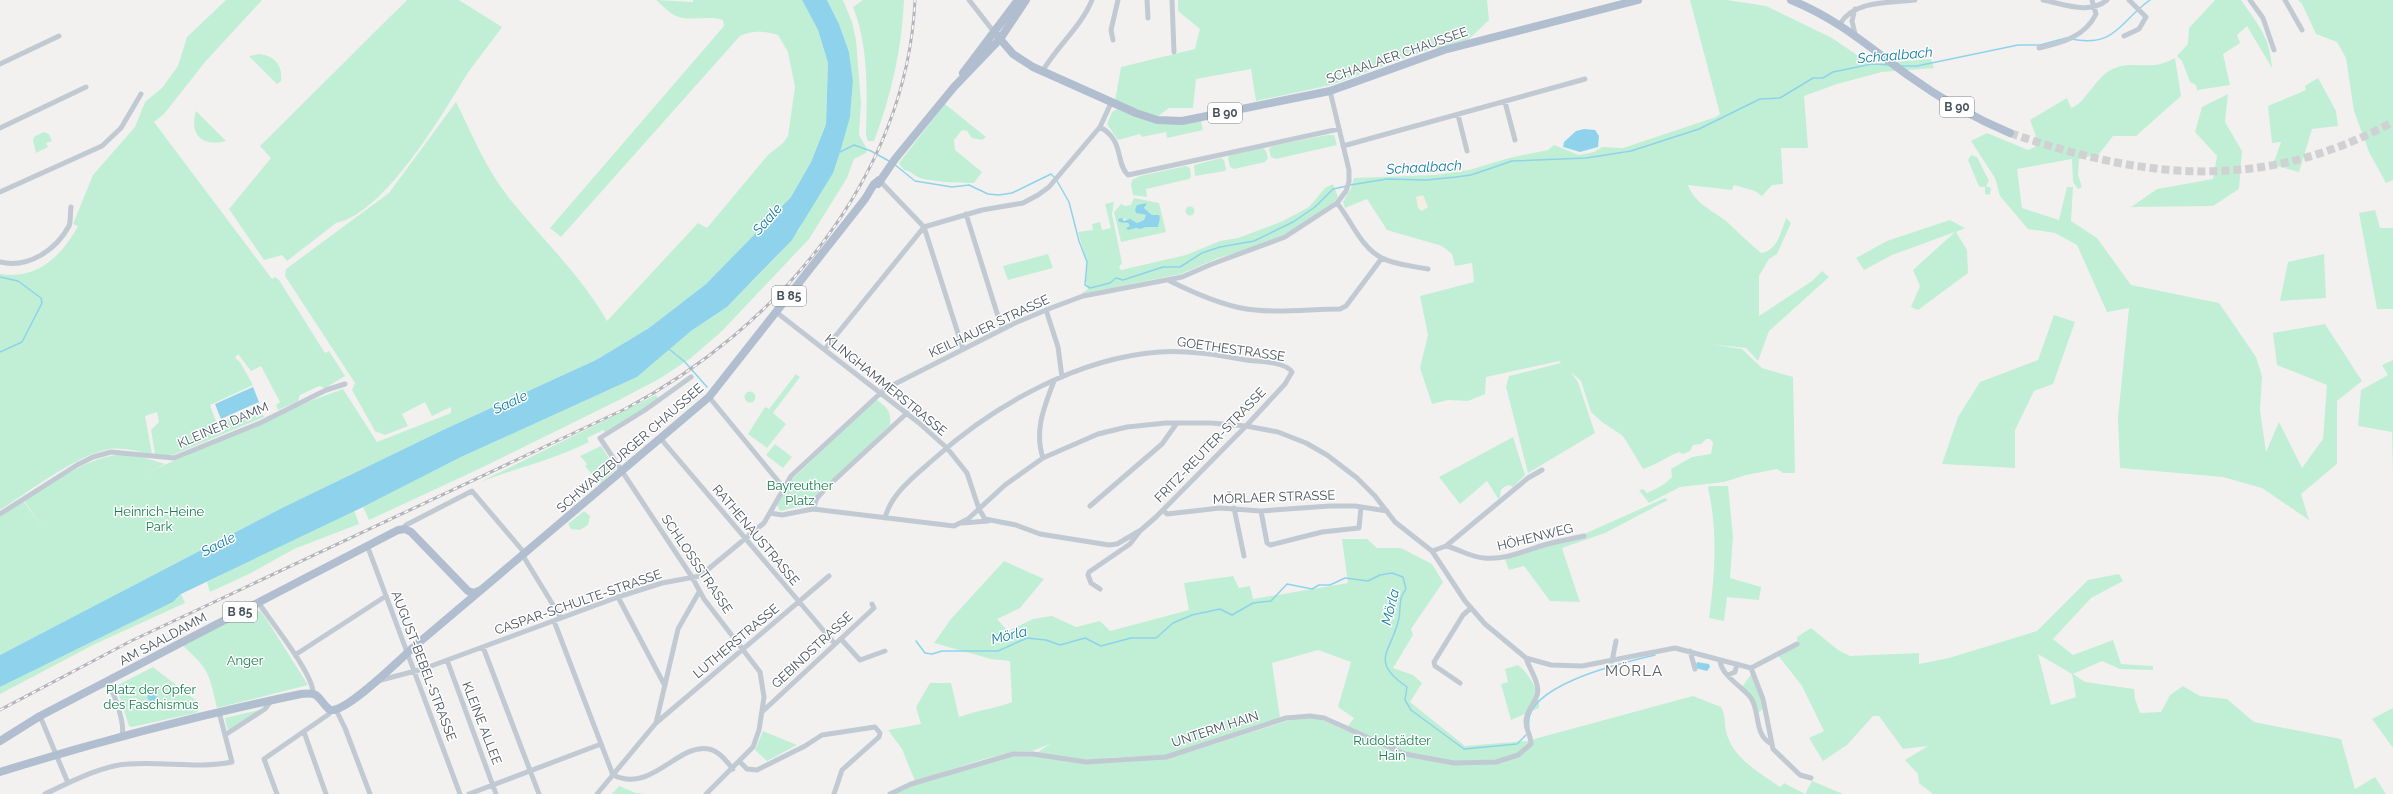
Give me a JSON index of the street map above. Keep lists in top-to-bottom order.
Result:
{
  "streets": {
    "main road": [
      "SCHAALAER CHAUSSEE",
      "B 90",
      "B 85",
      "SCHWARZBURGER CHAUSSEE",
      "AM SAALDAMM"
    ],
    "street": [
      "KEILHAUER STRASSE",
      "GOETHESTRASSE",
      "KLINGHAMMERSTRASSE",
      "KLEINER DAMM",
      "FRITZ-REUTER-STRASSE",
      "MÖRLAER STRASSE",
      "RATHENAUSTRASSE",
      "HÖHENWEG",
      "SCHLOSSSTRASSE",
      "CASPAR-SCHULTE-STRASSE",
      "LUTHERSTRASSE",
      "GEBINDSTRASSE",
      "AUGUST-BEBEL-STRASSE",
      "KLEINE ALLEE",
      "UNTERM HAIN"
    ]
  },
  "crossings": [
    ["SCHAALAER CHAUSSEE", "B 85"],
    ["SCHAALAER CHAUSSEE", "KEILHAUER STRASSE"],
    ["SCHAALAER CHAUSSEE", "SCHWARZBURGER CHAUSSEE"],
    ["B 85", "SCHWARZBURGER CHAUSSEE"],
    ["B 85", "CASPAR-SCHULTE-STRASSE"],
    ["B 85", "AUGUST-BEBEL-STRASSE"],
    ["KEILHAUER STRASSE", "KLINGHAMMERSTRASSE"],
    ["GOETHESTRASSE", "KLINGHAMMERSTRASSE"],
    ["GOETHESTRASSE", "FRITZ-REUTER-STRASSE"],
    ["KLINGHAMMERSTRASSE", "SCHWARZBURGER CHAUSSEE"],
    ["FRITZ-REUTER-STRASSE", "MÖRLAER STRASSE"],
    ["SCHWARZBURGER CHAUSSEE", "RATHENAUSTRASSE"],
    ["SCHWARZBURGER CHAUSSEE", "SCHLOSSSTRASSE"],
    ["SCHWARZBURGER CHAUSSEE", "AUGUST-BEBEL-STRASSE"],
    ["RATHENAUSTRASSE", "CASPAR-SCHULTE-STRASSE"],
    ["RATHENAUSTRASSE", "LUTHERSTRASSE"],
    ["RATHENAUSTRASSE", "GEBINDSTRASSE"],
    ["SCHLOSSSTRASSE", "CASPAR-SCHULTE-STRASSE"],
    ["SCHLOSSSTRASSE", "LUTHERSTRASSE"],
    ["SCHLOSSSTRASSE", "GEBINDSTRASSE"],
    ["CASPAR-SCHULTE-STRASSE", "AUGUST-BEBEL-STRASSE"],
    ["CASPAR-SCHULTE-STRASSE", "KLEINE ALLEE"],
    ["AM SAALDAMM", "AUGUST-BEBEL-STRASSE"]
  ],
  "districts": ["MÖRLA"],
  "water": ["Schaalbach", "Saale", "Mörla"],
  "parks": [
    "Bayreuther Platz",
    "Heinrich-Heine Park",
    "Anger",
    "Platz der Opfer des Faschismus",
    "Rudolstädter Hain"
  ]
}
